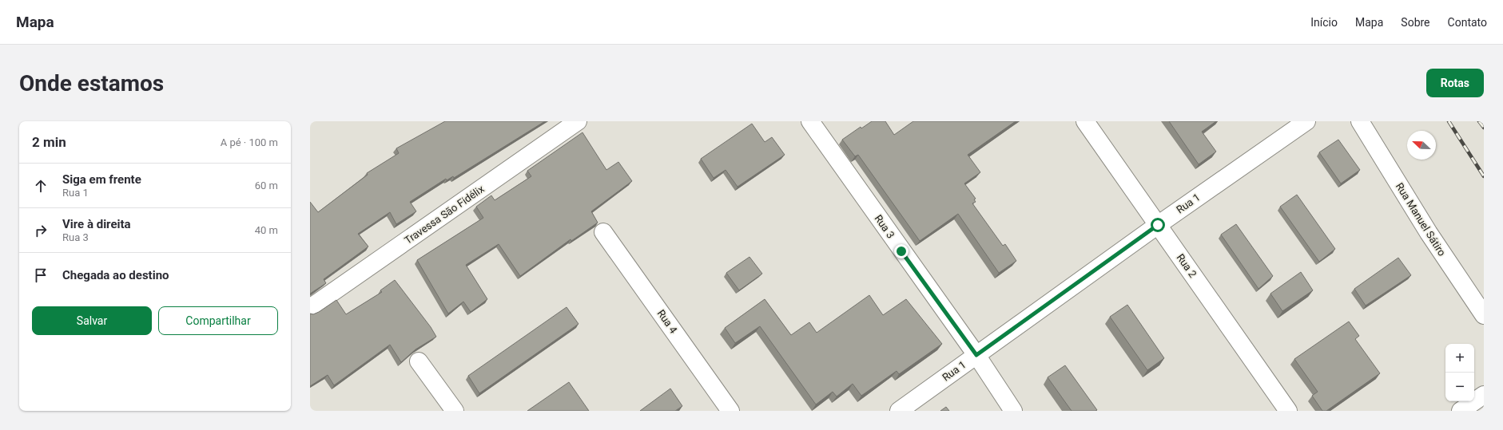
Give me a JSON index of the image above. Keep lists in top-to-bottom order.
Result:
{
  "streets": {
    "street": [
      "Rua 1",
      "Travessa São Fidélix",
      "Rua Manuel Sátiro",
      "Rua 3",
      "Rua 2",
      "Rua 4"
    ]
  },
  "crossings": [
    ["Rua 1", "Rua 3"],
    ["Rua 1", "Rua 2"]
  ],
  "north": "top left",
  "page": {
    "header": "Mapa",
    "nav": [
      "Início",
      "Mapa",
      "Sobre",
      "Contato"
    ],
    "buttons": [
      "Rotas",
      ["Salvar", "Compartilhar"]
    ],
    "title": "Onde estamos",
    "heading": ["2 min", "A pé · 100 m"],
    "list": [
      ["Siga em frente", "Rua 1", "60 m"],
      ["Vire à direita", "Rua 3", "40 m"],
      "Chegada ao destino"
    ],
    "map_buttons": ["+", "−"]
  }
}
